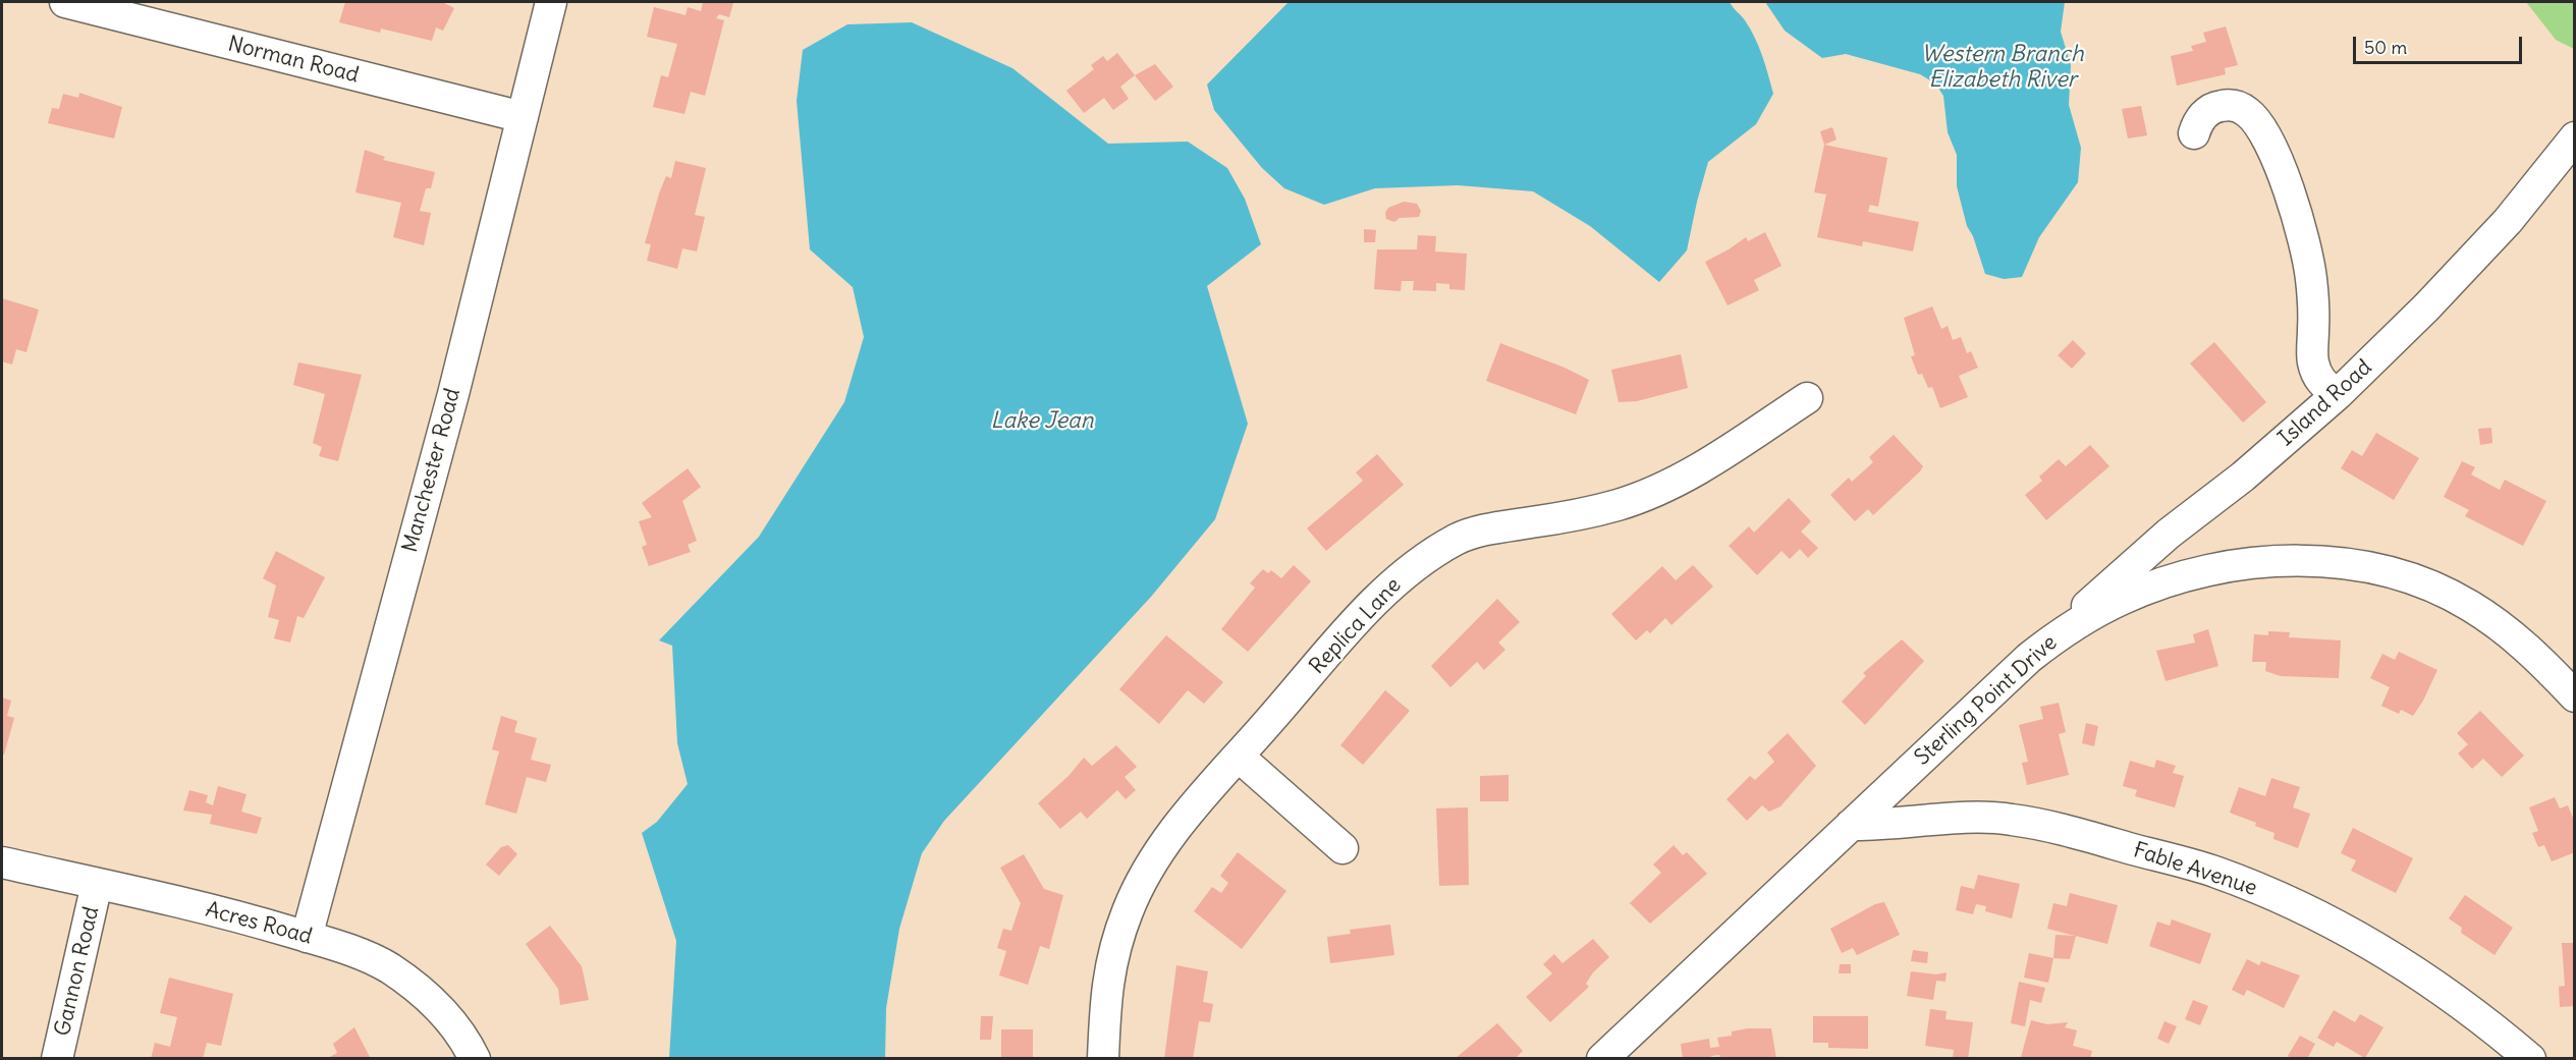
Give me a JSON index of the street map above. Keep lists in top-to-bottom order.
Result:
{
  "streets": {
    "street": [
      "Norman Road",
      "Island Road",
      "Manchester Road",
      "Replica Lane",
      "Sterling Point Drive",
      "Fable Avenue",
      "Acres Road",
      "Gannon Road"
    ]
  },
  "crossings": [
    ["Norman Road", "Manchester Road"],
    ["Island Road", "Sterling Point Drive"],
    ["Manchester Road", "Acres Road"],
    ["Sterling Point Drive", "Fable Avenue"],
    ["Acres Road", "Gannon Road"]
  ],
  "water": ["Western Branch Elizabeth River", "Lake Jean"],
  "scale_bar": "50 m"
}
